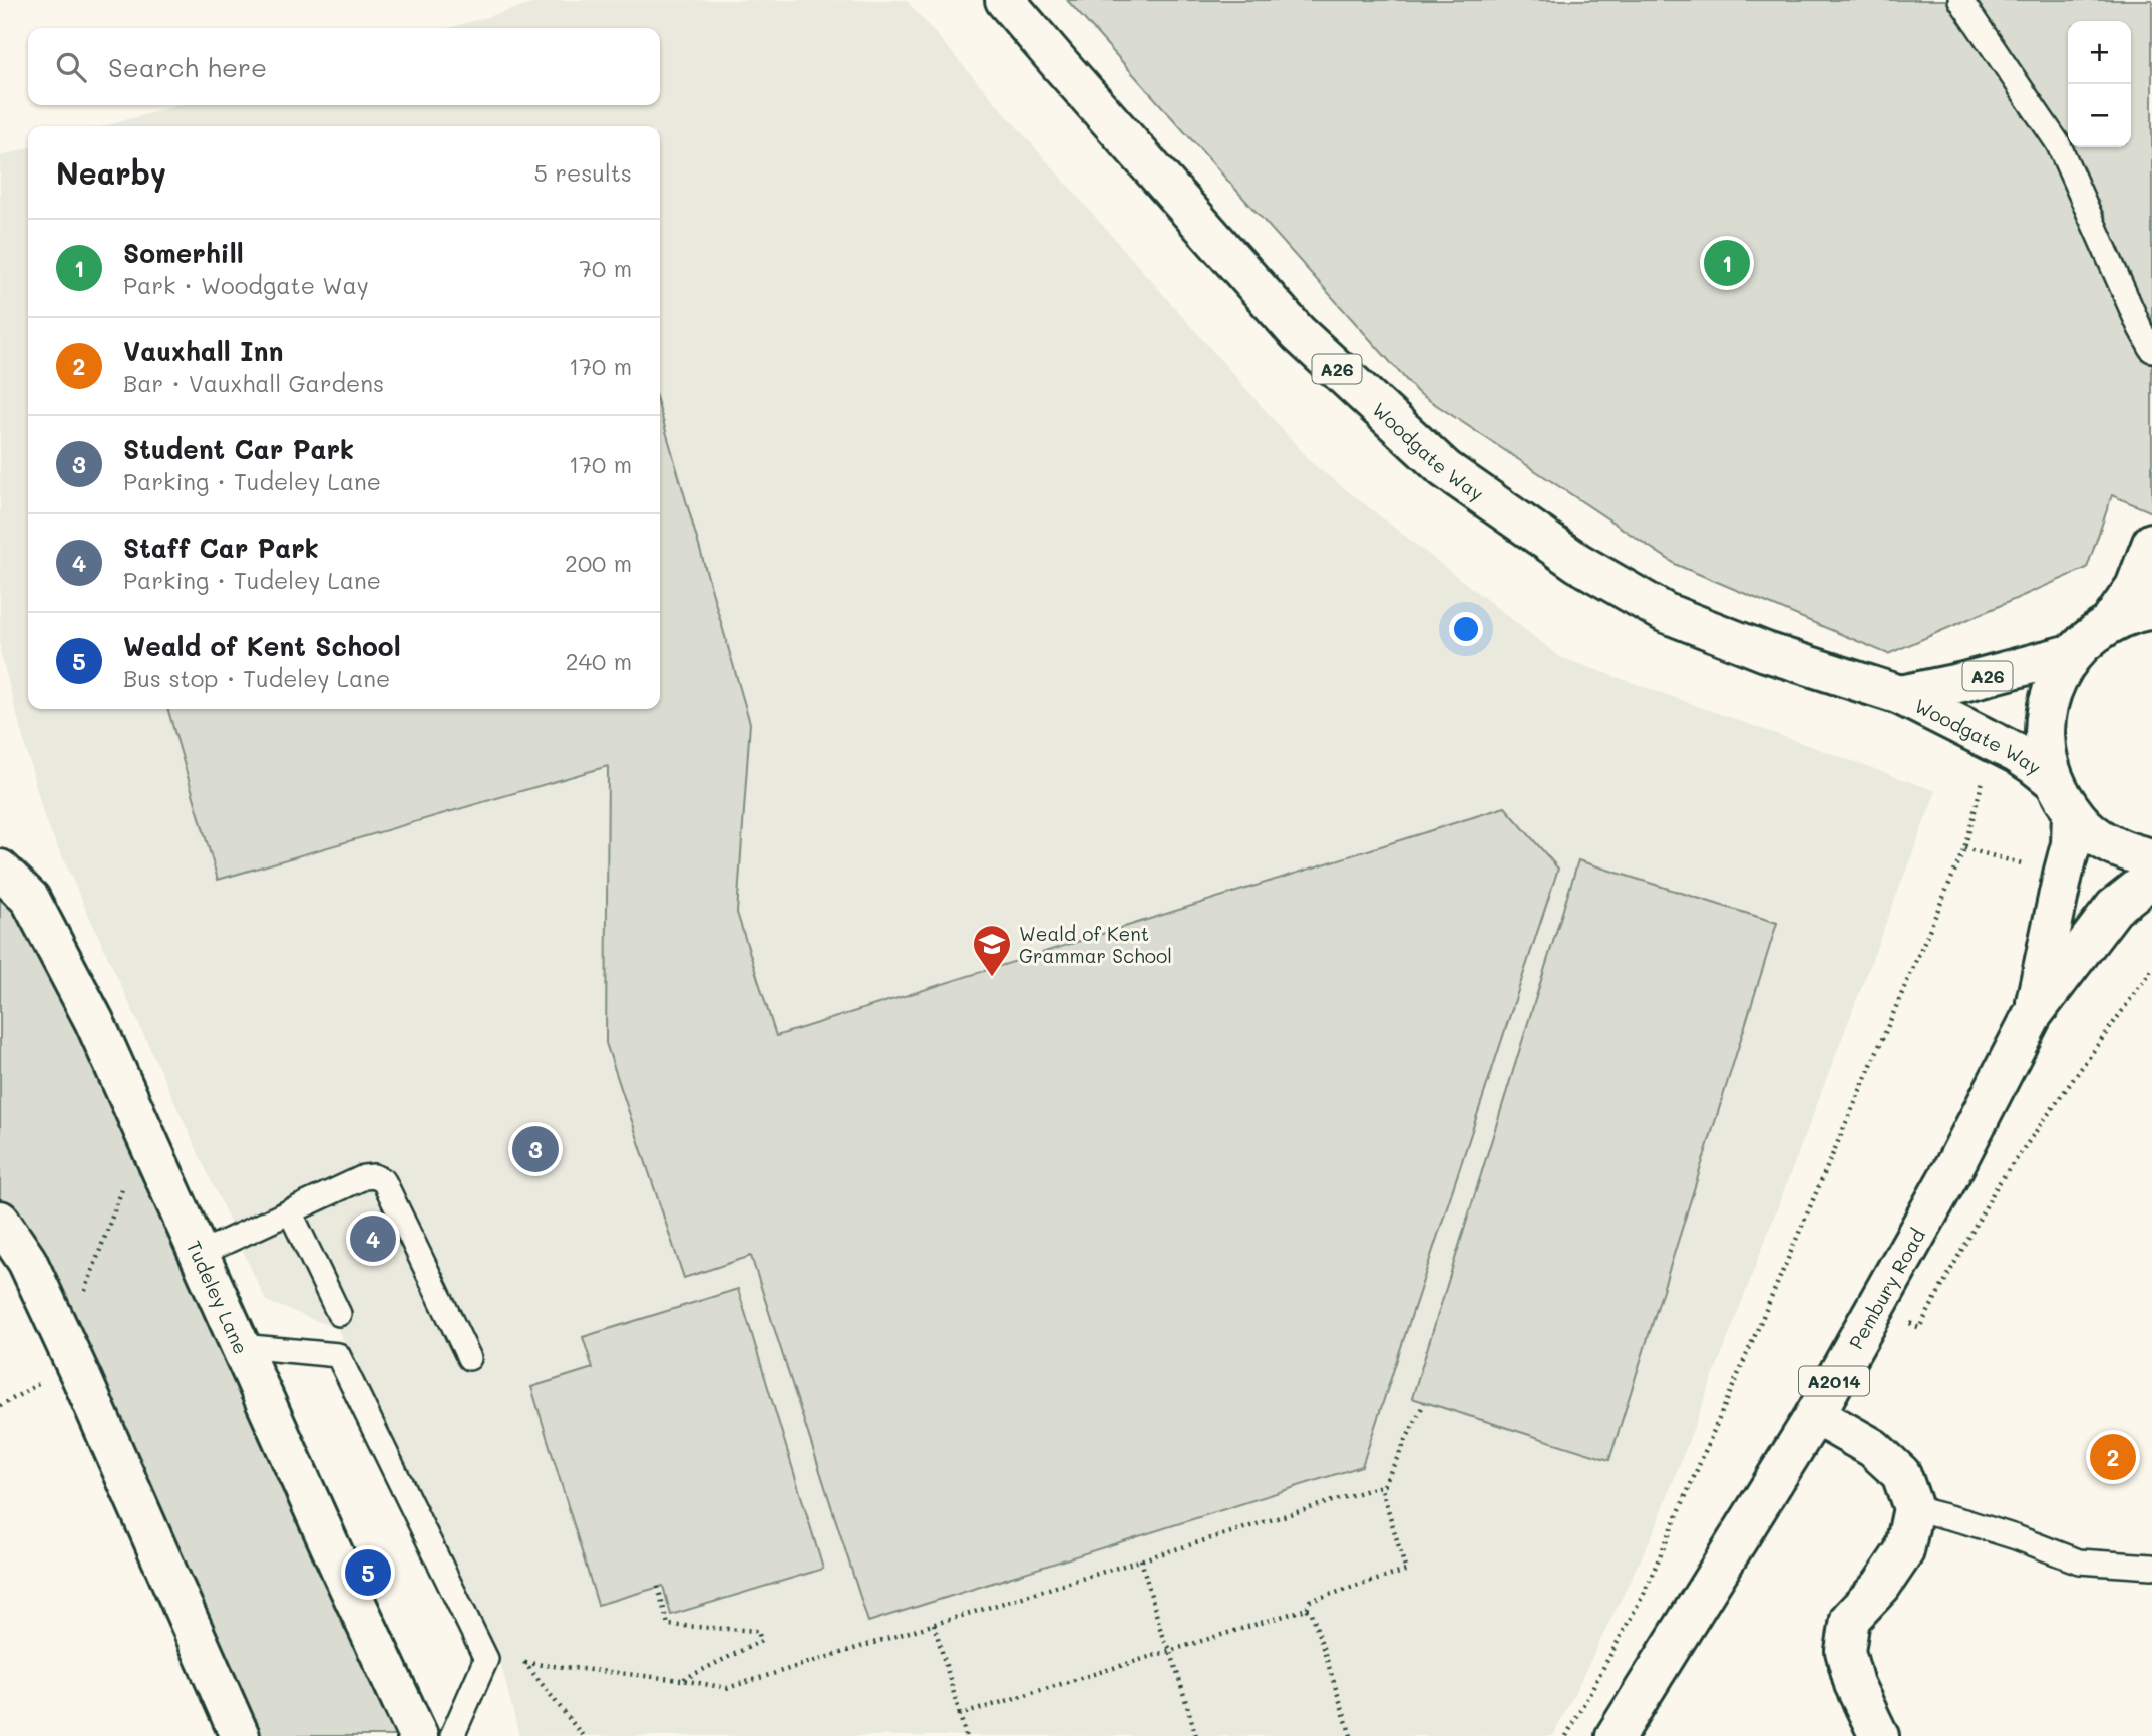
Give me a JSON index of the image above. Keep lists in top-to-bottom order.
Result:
{
  "streets": {
    "main road": [
      "A26",
      "Woodgate Way",
      "Pembury Road",
      "Tudeley Lane",
      "A2014"
    ]
  },
  "crossings": [
    ["Woodgate Way", "Pembury Road"]
  ],
  "places": {
    "school or university": ["Weald of Kent Grammar School"]
  },
  "page": {
    "map_buttons": ["+", "−"],
    "search": "Search here",
    "heading": ["Nearby", "5 results"],
    "list": [
      {
        "mark": "1",
        "name": "Somerhill",
        "note": "Park · Woodgate Way",
        "value": "70 m"
      },
      {
        "mark": "2",
        "name": "Vauxhall Inn",
        "note": "Bar · Vauxhall Gardens",
        "value": "170 m"
      },
      {
        "mark": "3",
        "name": "Student Car Park",
        "note": "Parking · Tudeley Lane",
        "value": "170 m"
      },
      {
        "mark": "4",
        "name": "Staff Car Park",
        "note": "Parking · Tudeley Lane",
        "value": "200 m"
      },
      {
        "mark": "5",
        "name": "Weald of Kent School",
        "note": "Bus stop · Tudeley Lane",
        "value": "240 m"
      }
    ],
    "pins": [
      "1",
      "3",
      "4",
      "2",
      "5"
    ]
  }
}
